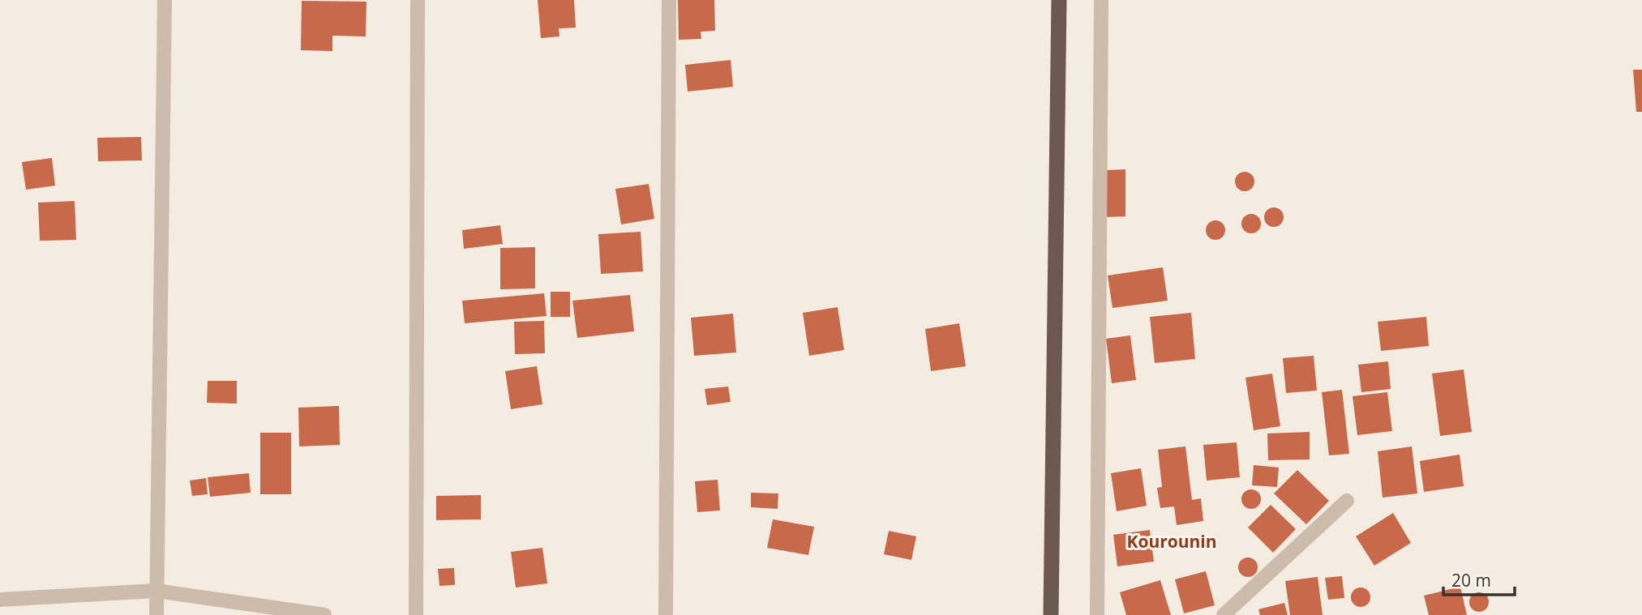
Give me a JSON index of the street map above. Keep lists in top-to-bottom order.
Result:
{
  "districts": ["Kourounin"],
  "scale_bar": "20 m"
}
